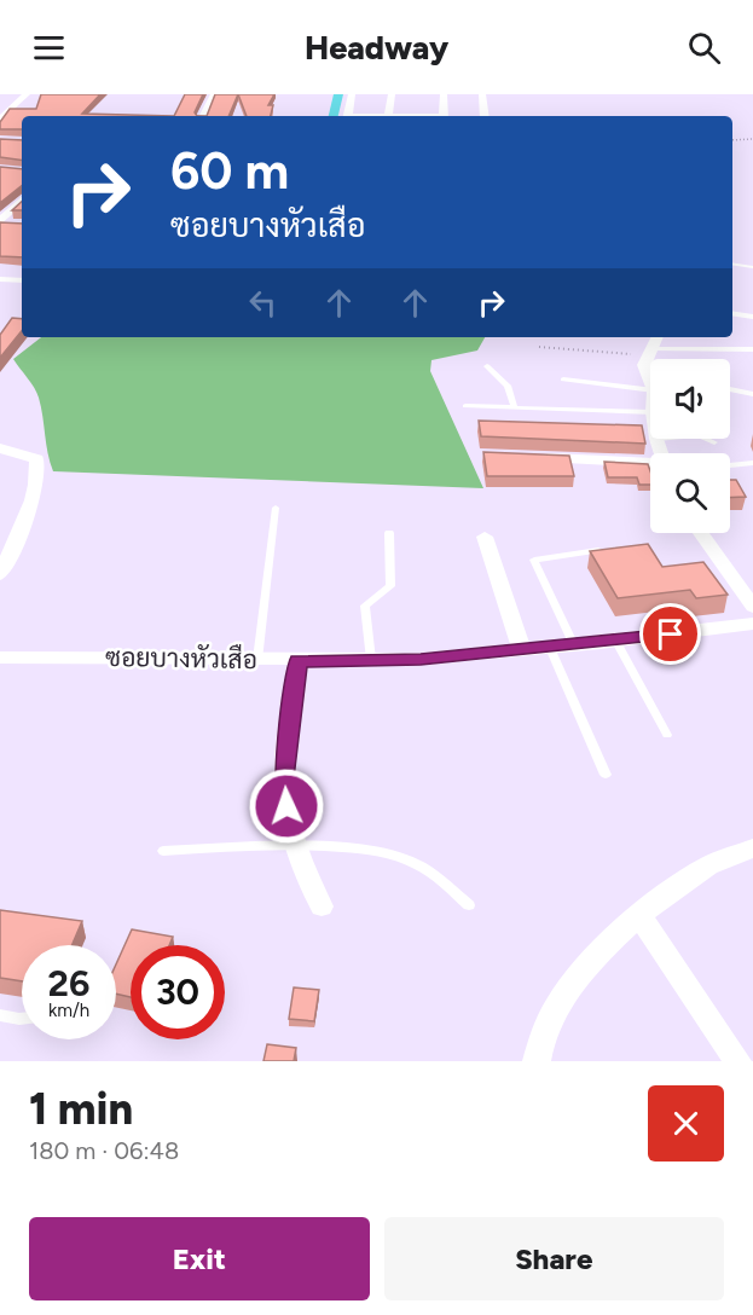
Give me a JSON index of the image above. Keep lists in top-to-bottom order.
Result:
{
  "streets": {
    "street": ["ซอยบางหัวเสือ"]
  },
  "page": {
    "header": "Headway",
    "turn": ["60 m", "ซอยบางหัวเสือ"],
    "speed": "26 km/h",
    "limit": "30",
    "heading": ["1 min", "180 m · 06:48"],
    "buttons": ["Exit", "Share"]
  }
}
